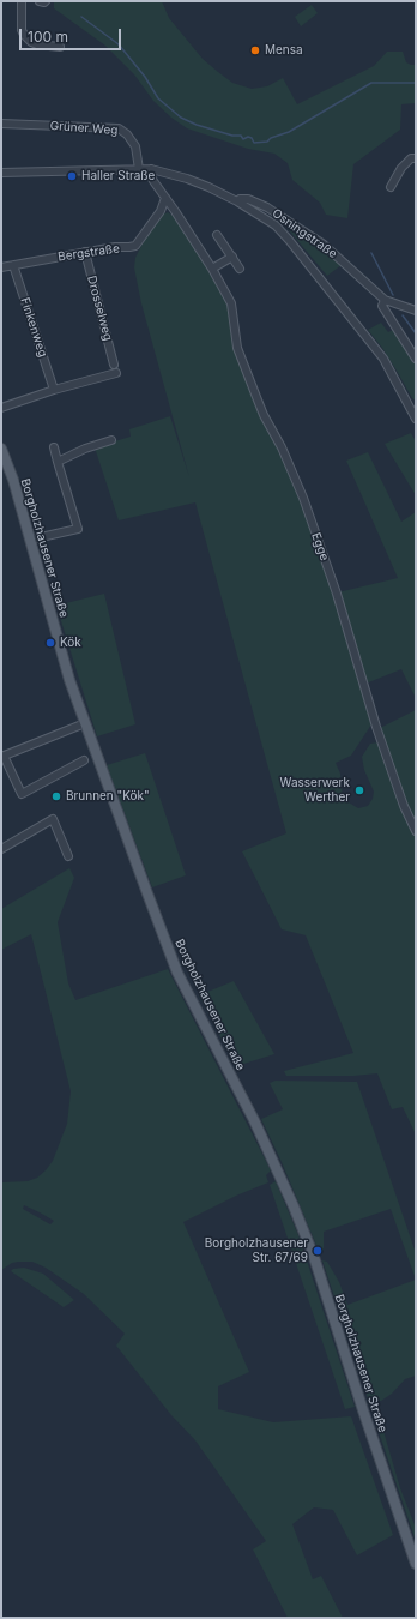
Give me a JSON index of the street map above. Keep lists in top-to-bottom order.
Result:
{
  "streets": {
    "main road": ["Borgholzhausener Straße"],
    "street": [
      "Grüner Weg",
      "Osningstraße",
      "Bergstraße",
      "Drosselweg",
      "Finkenweg",
      "Egge"
    ]
  },
  "crossings": [
    ["Bergstraße", "Drosselweg"],
    ["Bergstraße", "Finkenweg"],
    ["Bergstraße", "Egge"]
  ],
  "places": [
    "Mensa",
    "Haller Straße",
    "Kök",
    "Wasserwerk Werther",
    "Brunnen \"Kök\"",
    "Borgholzhausener Str. 67/69"
  ],
  "scale_bar": "100 m"
}
